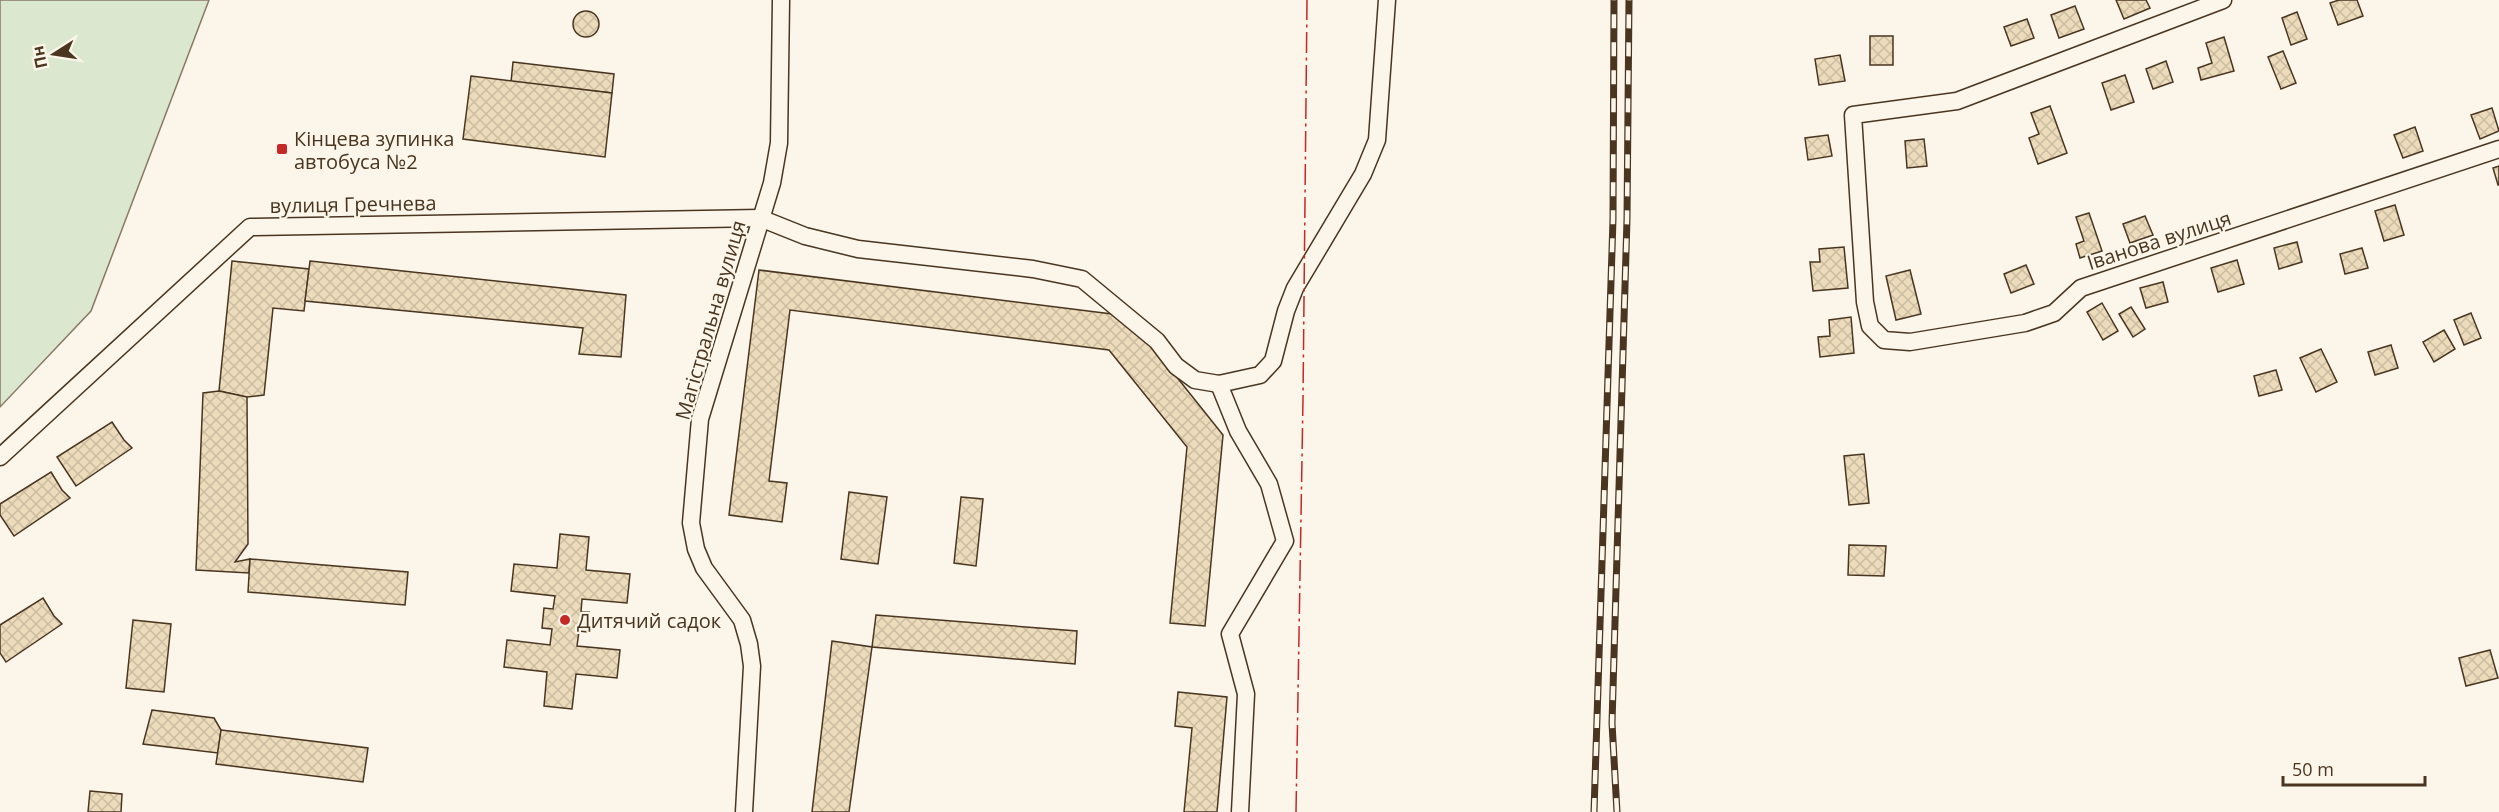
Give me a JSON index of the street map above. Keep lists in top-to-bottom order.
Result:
{
  "streets": {
    "street": ["вулиця Гречнева", "Іванова вулиця", "Магістральна вулиця"]
  },
  "crossings": [
    ["вулиця Гречнева", "Магістральна вулиця"]
  ],
  "places": {
    "transit": ["Кінцева зупинка автобуса №2"],
    "other": ["Дитячий садок"]
  },
  "scale_bar": "50 m",
  "north": "left"
}
